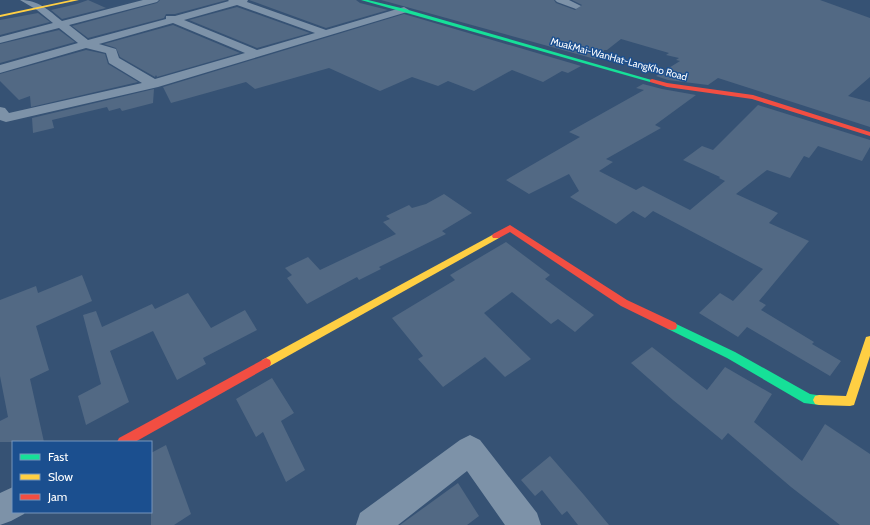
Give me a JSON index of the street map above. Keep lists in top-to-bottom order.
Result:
{
  "streets": {
    "main road": ["MuakMai-WanHat-LangKho Road"]
  },
  "legend": ["Fast", "Slow", "Jam"]
}
